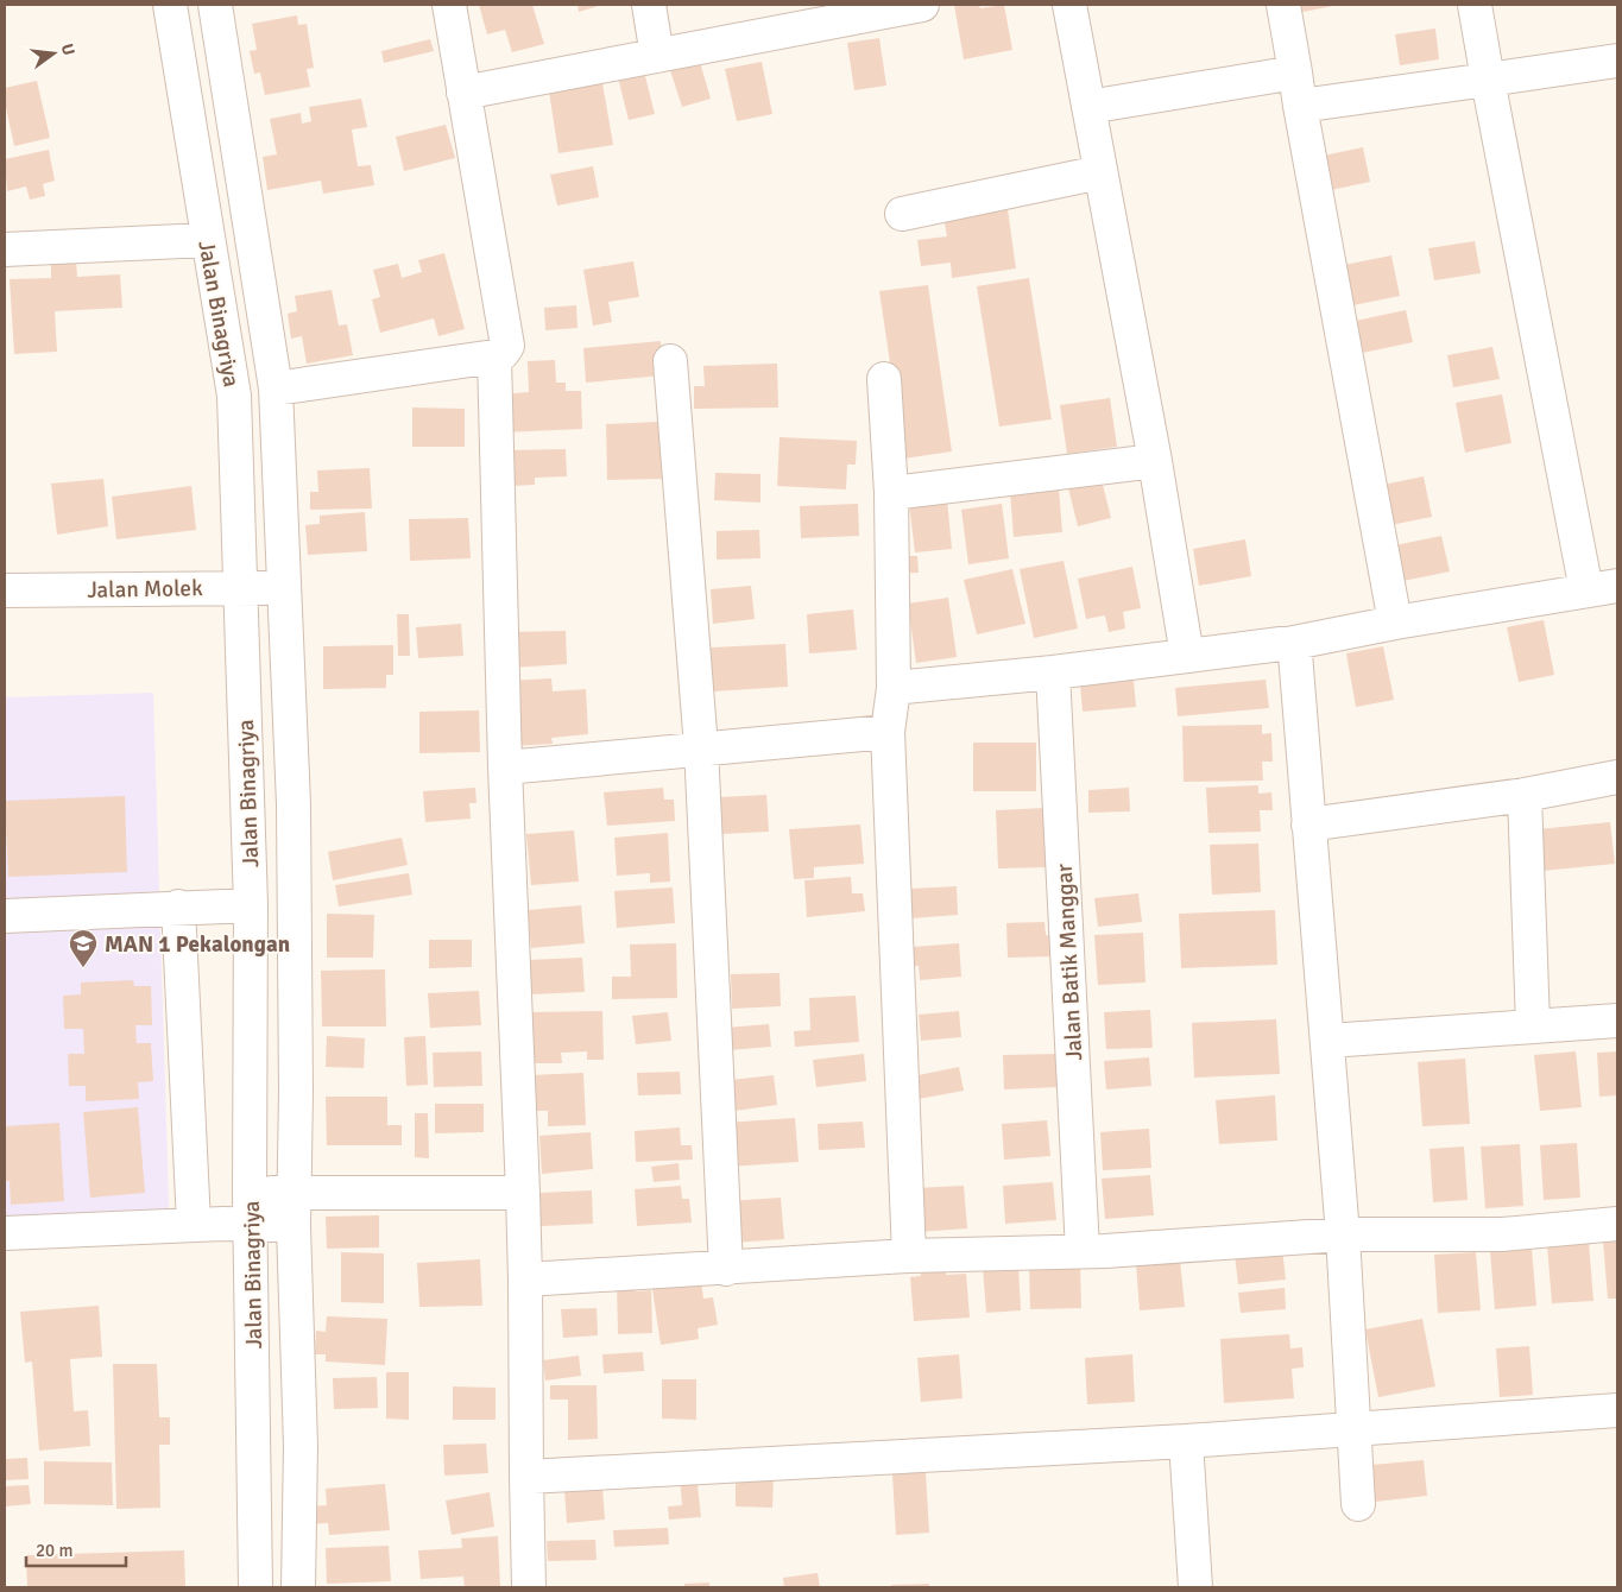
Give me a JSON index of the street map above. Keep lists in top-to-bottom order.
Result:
{
  "streets": {
    "street": ["Jalan Binagriya", "Jalan Molek", "Jalan Batik Manggar"]
  },
  "crossings": [
    ["Jalan Binagriya", "Jalan Molek"]
  ],
  "places": {
    "school or university": ["MAN 1 Pekalongan"]
  },
  "scale_bar": "20 m",
  "north": "right"
}
